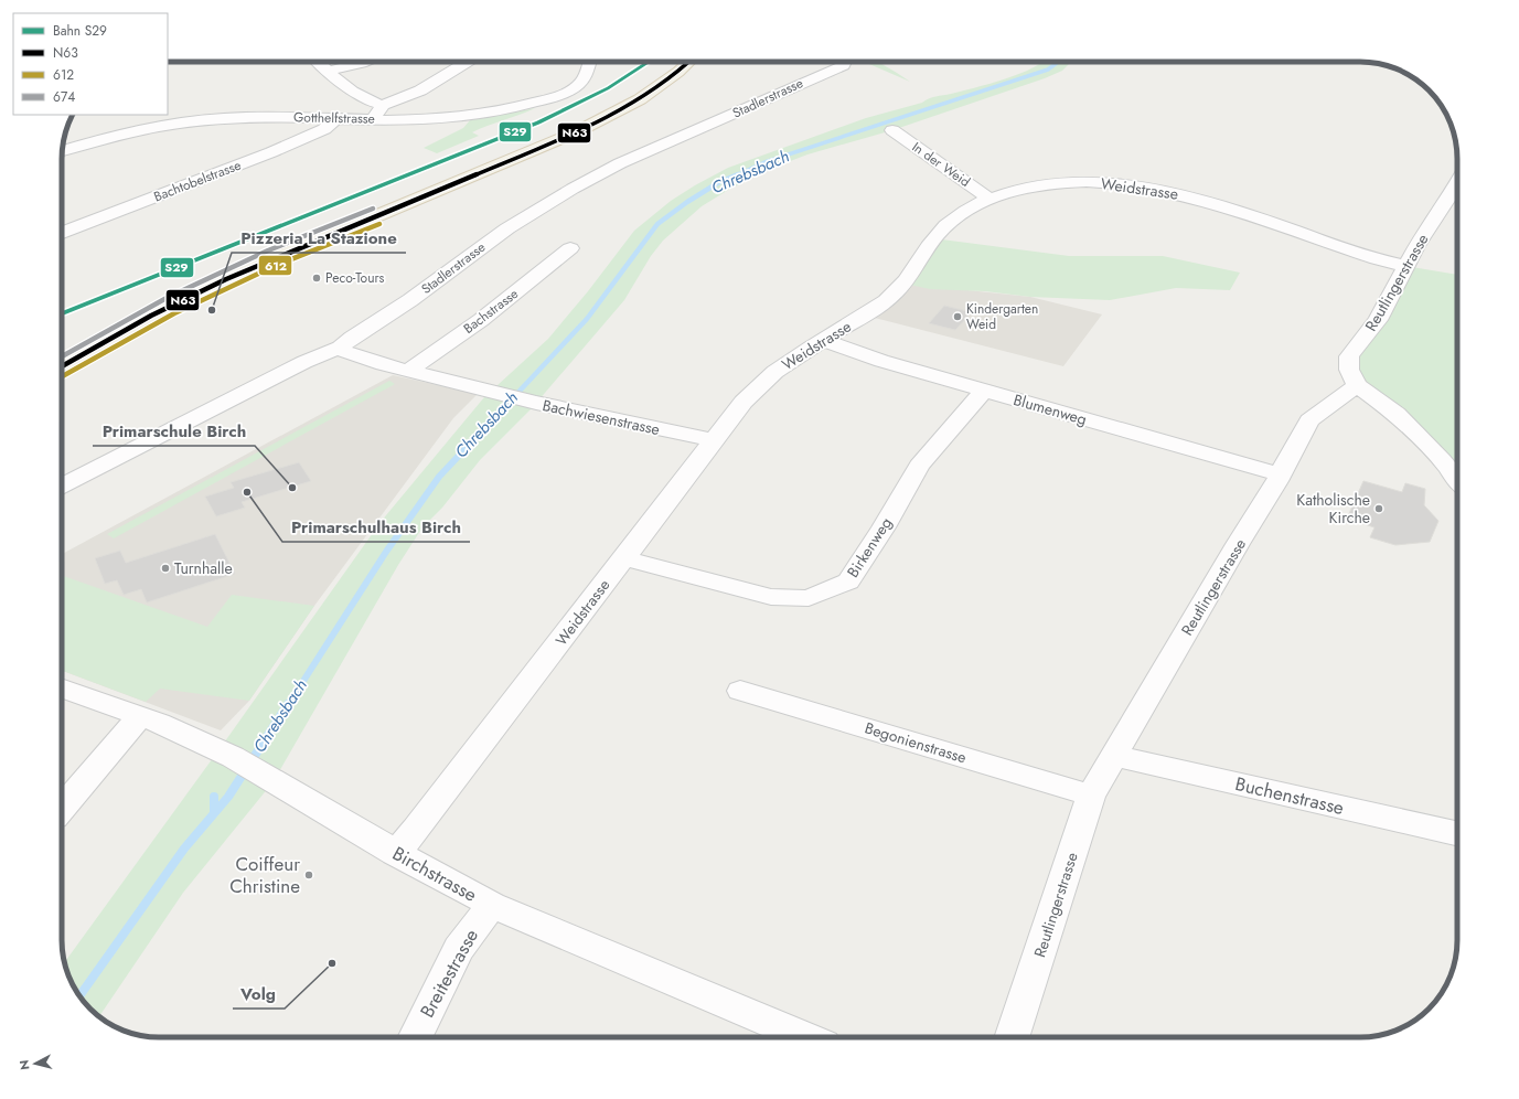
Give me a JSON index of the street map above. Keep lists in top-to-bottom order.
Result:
{
  "streets": {
    "street": [
      "Stadlerstrasse",
      "Gotthelfstrasse",
      "In der Weid",
      "Bachtobelstrasse",
      "Weidstrasse",
      "Reutlingerstrasse",
      "Bachstrasse",
      "Blumenweg",
      "Bachwiesenstrasse",
      "Birkenweg",
      "Begonienstrasse",
      "Buchenstrasse",
      "Birchstrasse",
      "Breitestrasse"
    ]
  },
  "crossings": [
    ["Stadlerstrasse", "Bachwiesenstrasse"],
    ["Gotthelfstrasse", "Bachtobelstrasse"],
    ["In der Weid", "Weidstrasse"],
    ["Weidstrasse", "Reutlingerstrasse"],
    ["Weidstrasse", "Blumenweg"],
    ["Weidstrasse", "Bachwiesenstrasse"],
    ["Weidstrasse", "Birkenweg"],
    ["Weidstrasse", "Birchstrasse"],
    ["Reutlingerstrasse", "Blumenweg"],
    ["Reutlingerstrasse", "Begonienstrasse"],
    ["Reutlingerstrasse", "Buchenstrasse"],
    ["Bachstrasse", "Bachwiesenstrasse"],
    ["Blumenweg", "Birkenweg"],
    ["Birchstrasse", "Breitestrasse"]
  ],
  "water": ["Chrebsbach"],
  "places": [
    "Peco-Tours",
    "Pizzeria La Stazione",
    "Kindergarten Weid",
    "Primarschule Birch",
    "Primarschulhaus Birch",
    "Katholische Kirche",
    "Turnhalle",
    "Coiffeur Christine",
    "Volg"
  ],
  "lines": [
    "rail line S29",
    "transit line N63",
    "transit line 674",
    "transit line 612"
  ],
  "legend": [
    "Bahn S29",
    "N63",
    "612",
    "674"
  ],
  "north": "left"
}
